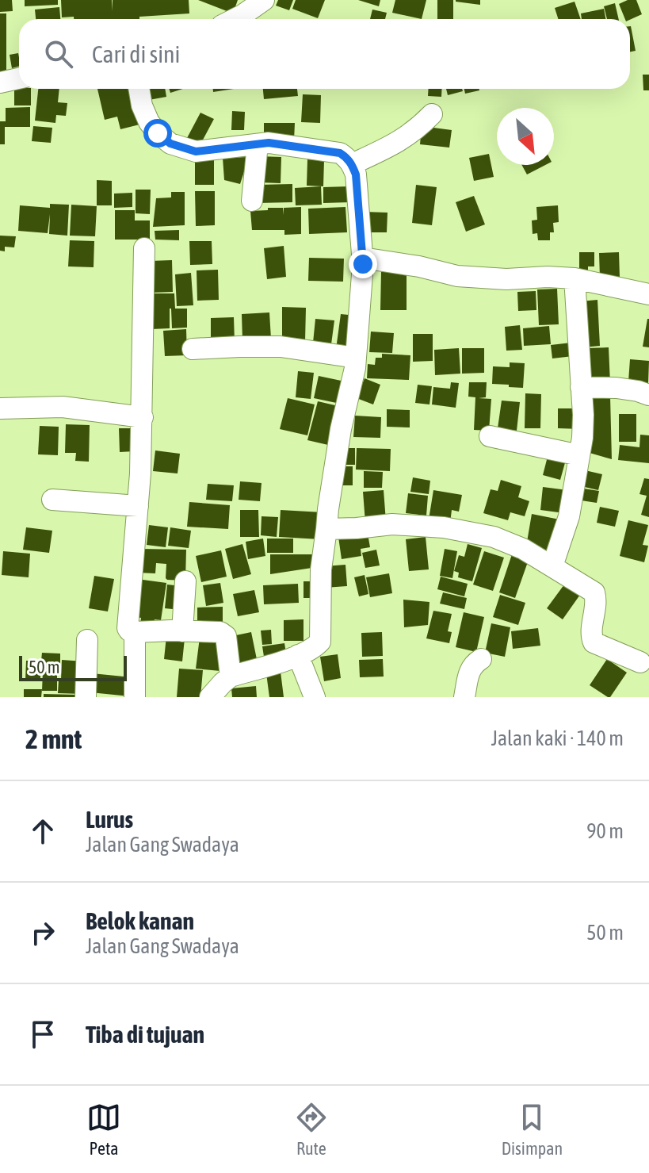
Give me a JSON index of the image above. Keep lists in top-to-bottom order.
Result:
{
  "scale_bar": "50 m",
  "north": "bottom right",
  "page": {
    "search": "Cari di sini",
    "scale": "50 m",
    "heading": ["2 mnt", "Jalan kaki · 140 m"],
    "list": [
      ["Lurus", "Jalan Gang Swadaya", "90 m"],
      ["Belok kanan", "Jalan Gang Swadaya", "50 m"],
      "Tiba di tujuan"
    ],
    "nav": ["Peta", "Rute", "Disimpan"]
  }
}
